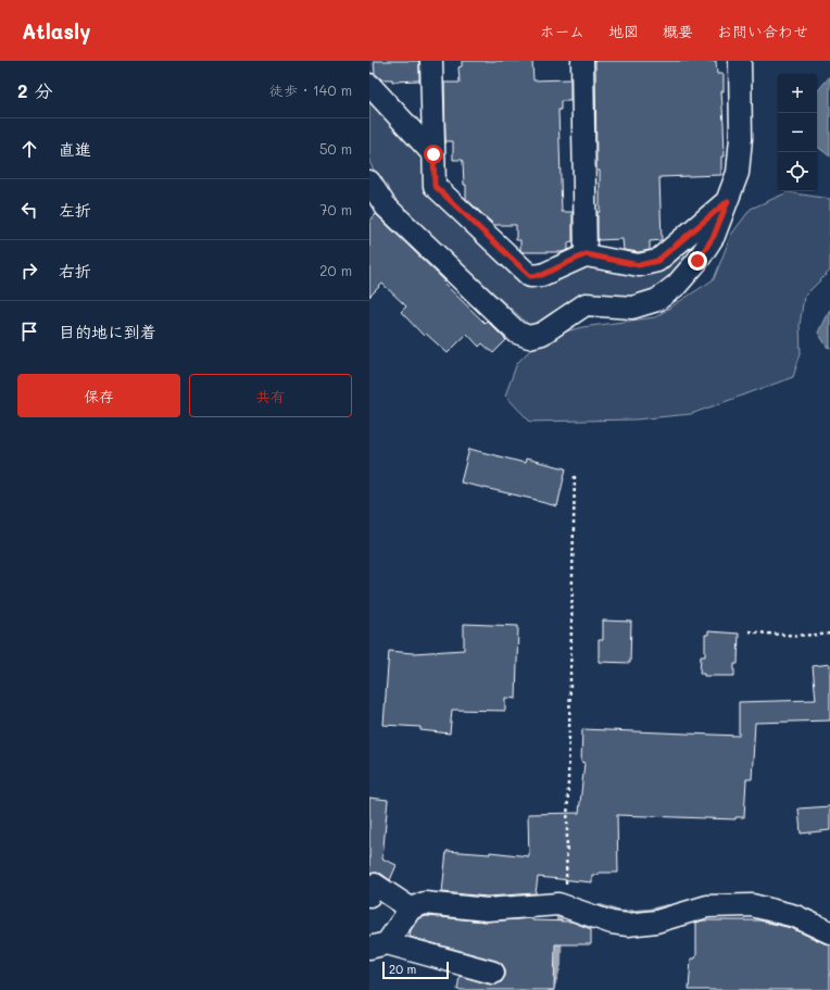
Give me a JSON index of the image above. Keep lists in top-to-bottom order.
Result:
{
  "scale_bar": "20 m",
  "page": {
    "header": "Atlasly",
    "nav": [
      "ホーム",
      "地図",
      "概要",
      "お問い合わせ"
    ],
    "heading": ["2 分", "徒歩 · 140 m"],
    "map_buttons": ["+", "−"],
    "list": [
      ["直進", "50 m"],
      ["左折", "70 m"],
      ["右折", "20 m"],
      "目的地に到着"
    ],
    "buttons": ["保存", "共有"],
    "scale": "20 m"
  }
}
